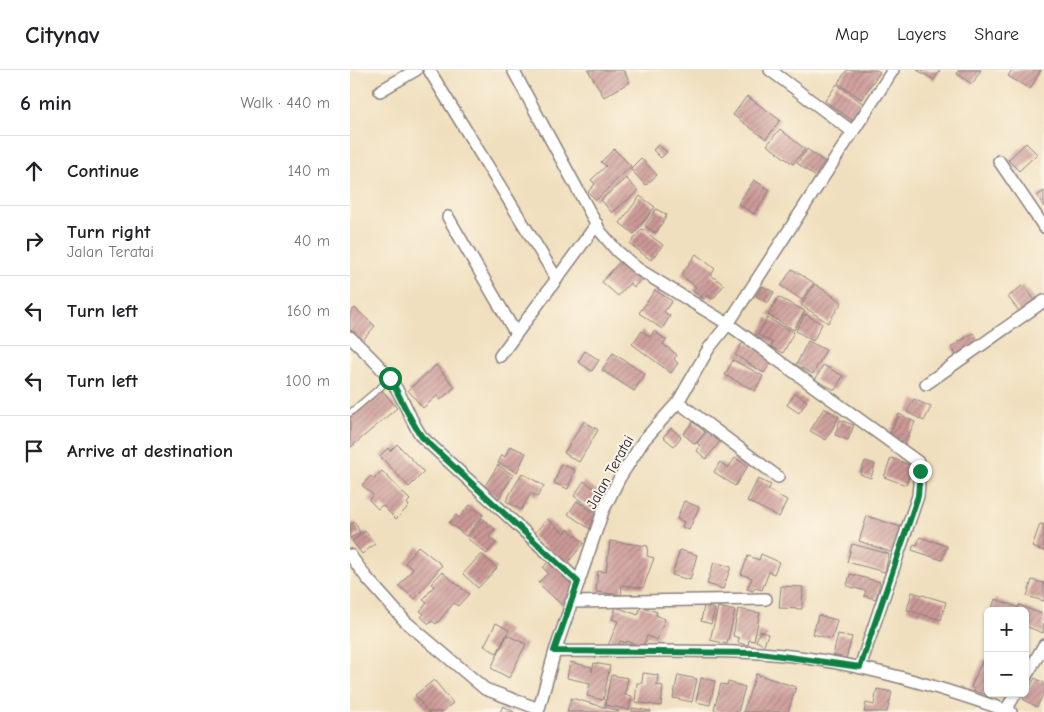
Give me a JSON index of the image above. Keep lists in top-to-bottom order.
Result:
{
  "streets": {
    "street": ["Jalan Teratai"]
  },
  "page": {
    "header": "Citynav",
    "nav": ["Map", "Layers", "Share"],
    "heading": ["6 min", "Walk · 440 m"],
    "list": [
      ["Continue", "140 m"],
      ["Turn right", "Jalan Teratai", "40 m"],
      ["Turn left", "160 m"],
      ["Turn left", "100 m"],
      "Arrive at destination"
    ],
    "map_buttons": ["+", "−"]
  }
}
